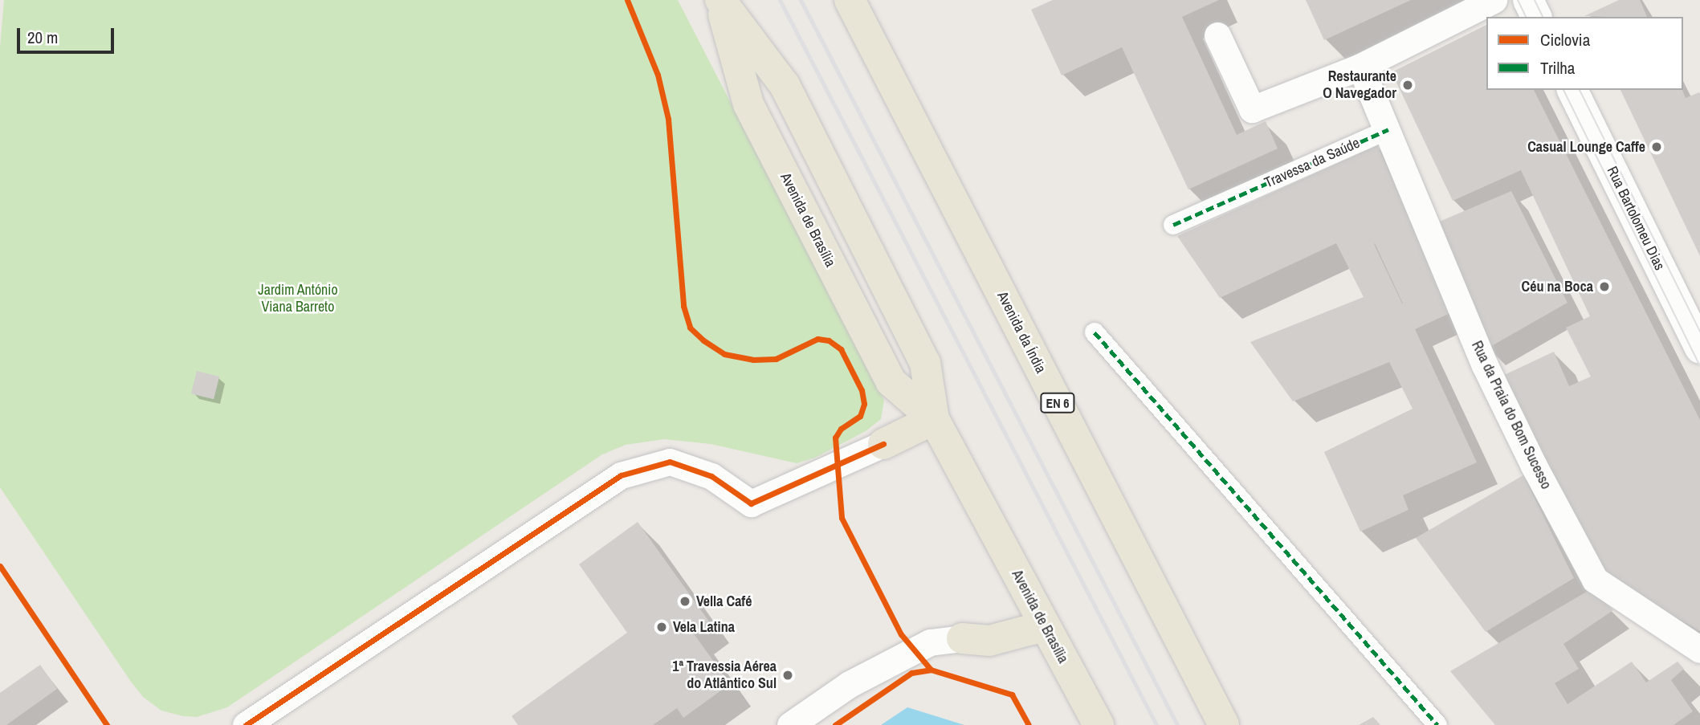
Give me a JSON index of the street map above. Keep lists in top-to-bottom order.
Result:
{
  "streets": {
    "main road": ["Avenida de Brasília", "Avenida da Índia", "EN 6"],
    "street": ["Travessa da Saúde", "Rua Bartolomeu Dias", "Rua da Praia do Bom Sucesso"]
  },
  "crossings": [
    ["Travessa da Saúde", "Rua da Praia do Bom Sucesso"]
  ],
  "parks": ["Jardim António Viana Barreto"],
  "places": [
    "Restaurante O Navegador",
    "Casual Lounge Caffe",
    "Céu na Boca",
    "Vella Café",
    "Vela Latina",
    "1ª Travessia Aérea do Atlântico Sul"
  ],
  "legend": ["Ciclovia", "Trilha"],
  "scale_bar": "20 m"
}
